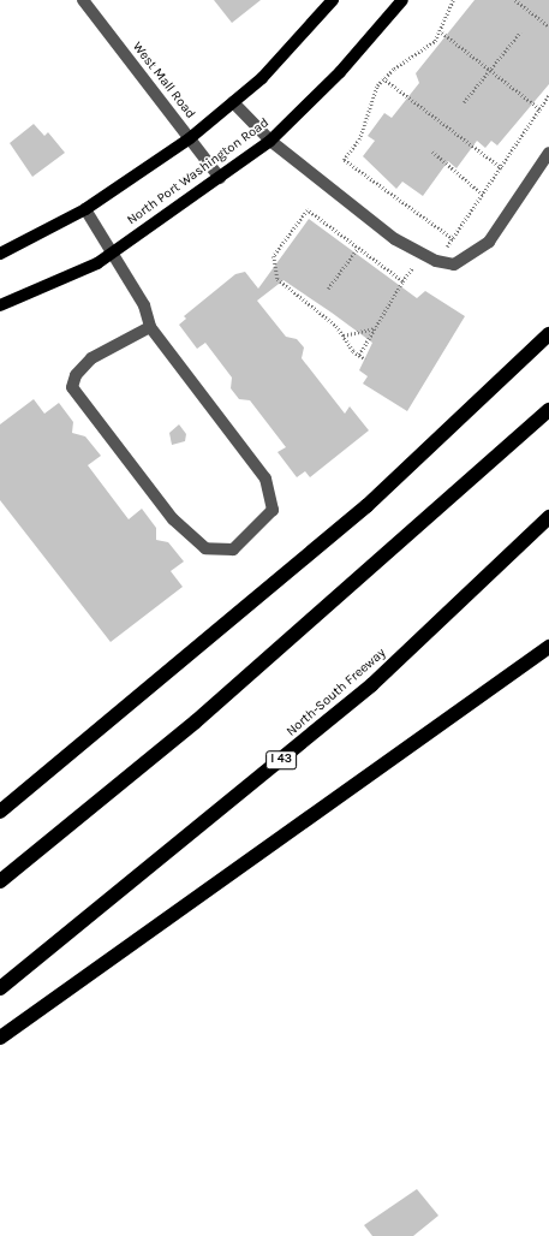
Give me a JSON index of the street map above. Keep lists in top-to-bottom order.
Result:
{
  "streets": {
    "highway": ["North-South Freeway", "I 43"],
    "main road": ["North Port Washington Road"],
    "street": ["West Mall Road"]
  },
  "crossings": [
    ["West Mall Road", "North Port Washington Road"]
  ]
}
